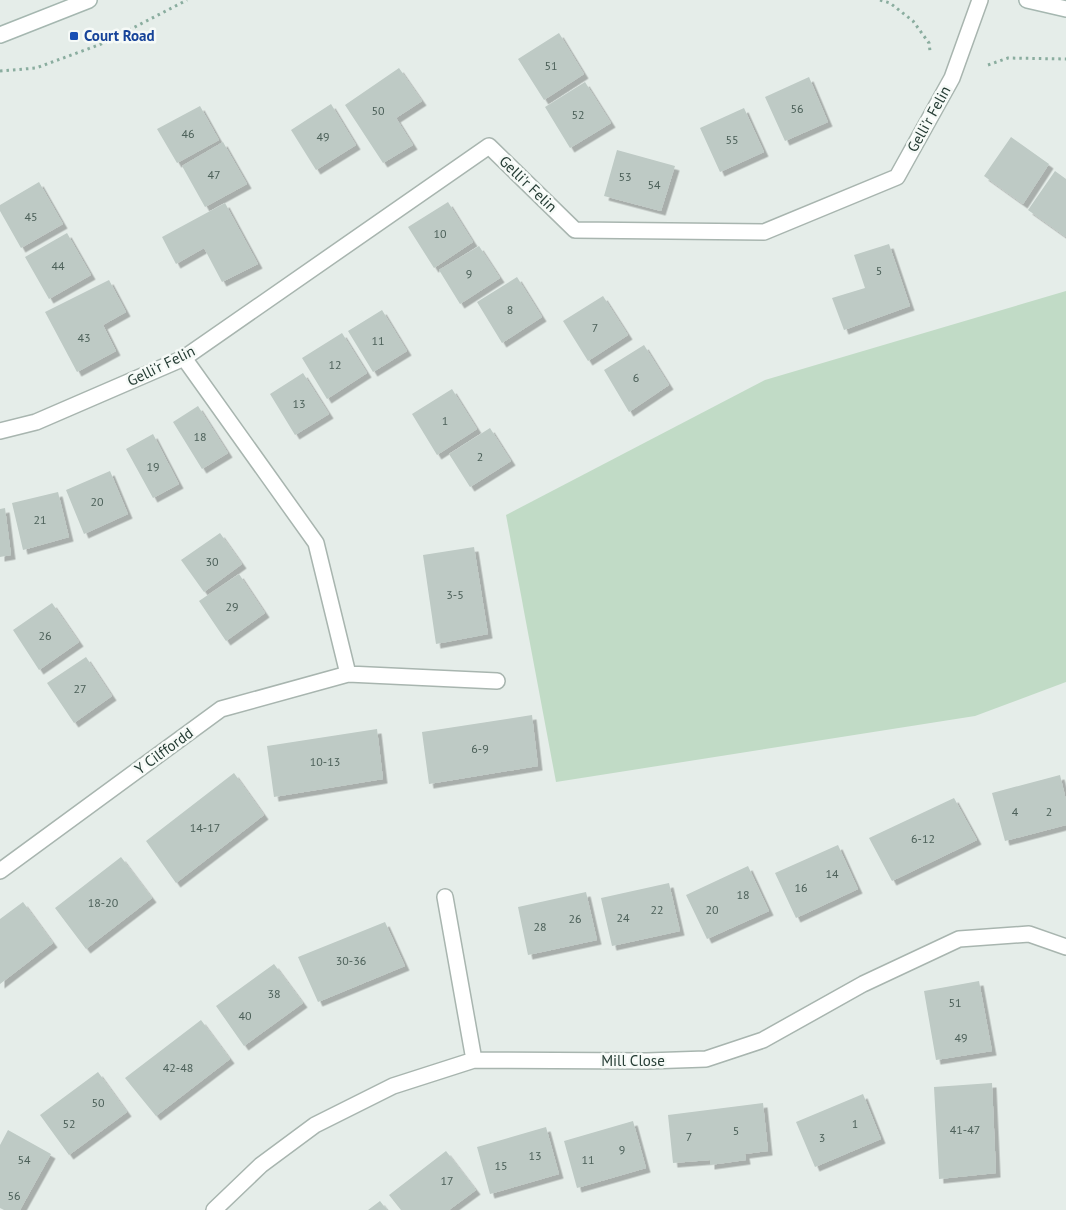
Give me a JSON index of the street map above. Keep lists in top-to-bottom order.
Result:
{
  "streets": {
    "street": ["Gelli'r Felin", "Y Cilffordd", "Mill Close"]
  },
  "places": {
    "transit": ["Court Road"]
  },
  "house_numbers": [
    "51",
    "56",
    "50",
    "52",
    "46",
    "49",
    "55",
    "47",
    "53",
    "54",
    "45",
    "10",
    "44",
    "5",
    "9",
    "8",
    "7",
    "43",
    "11",
    "12",
    "6",
    "13",
    "1",
    "18",
    "2",
    "19",
    "20",
    "21",
    "30",
    "3-5",
    "29",
    "26",
    "27",
    "6-9",
    "10-13",
    "4",
    "2",
    "14-17",
    "6-12",
    "14",
    "16",
    "18",
    "18-20",
    "22",
    "20",
    "24",
    "26",
    "28",
    "30-36",
    "38",
    "51",
    "40",
    "49",
    "42-48",
    "50",
    "52",
    "1",
    "41-47",
    "5",
    "7",
    "3",
    "9",
    "13",
    "54",
    "11",
    "15",
    "17",
    "56"
  ]
}
